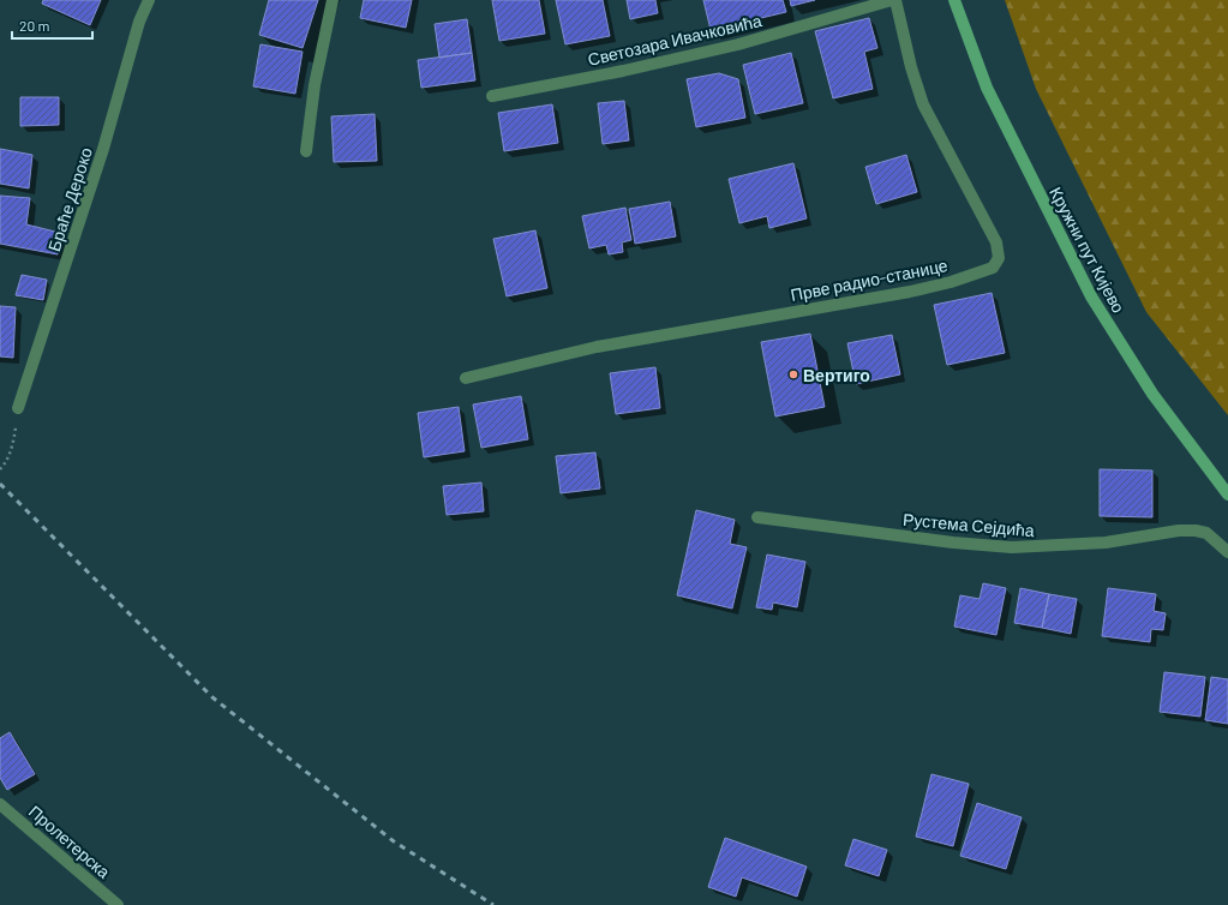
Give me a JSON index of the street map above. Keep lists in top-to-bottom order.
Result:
{
  "streets": {
    "main road": ["Кружни пут Кијево"],
    "street": [
      "Светозара Ивачковића",
      "Браће Дероко",
      "Прве радио-станице",
      "Рустема Сејдића",
      "Пролетерска"
    ]
  },
  "places": ["Вертиго"],
  "scale_bar": "20 m"
}
